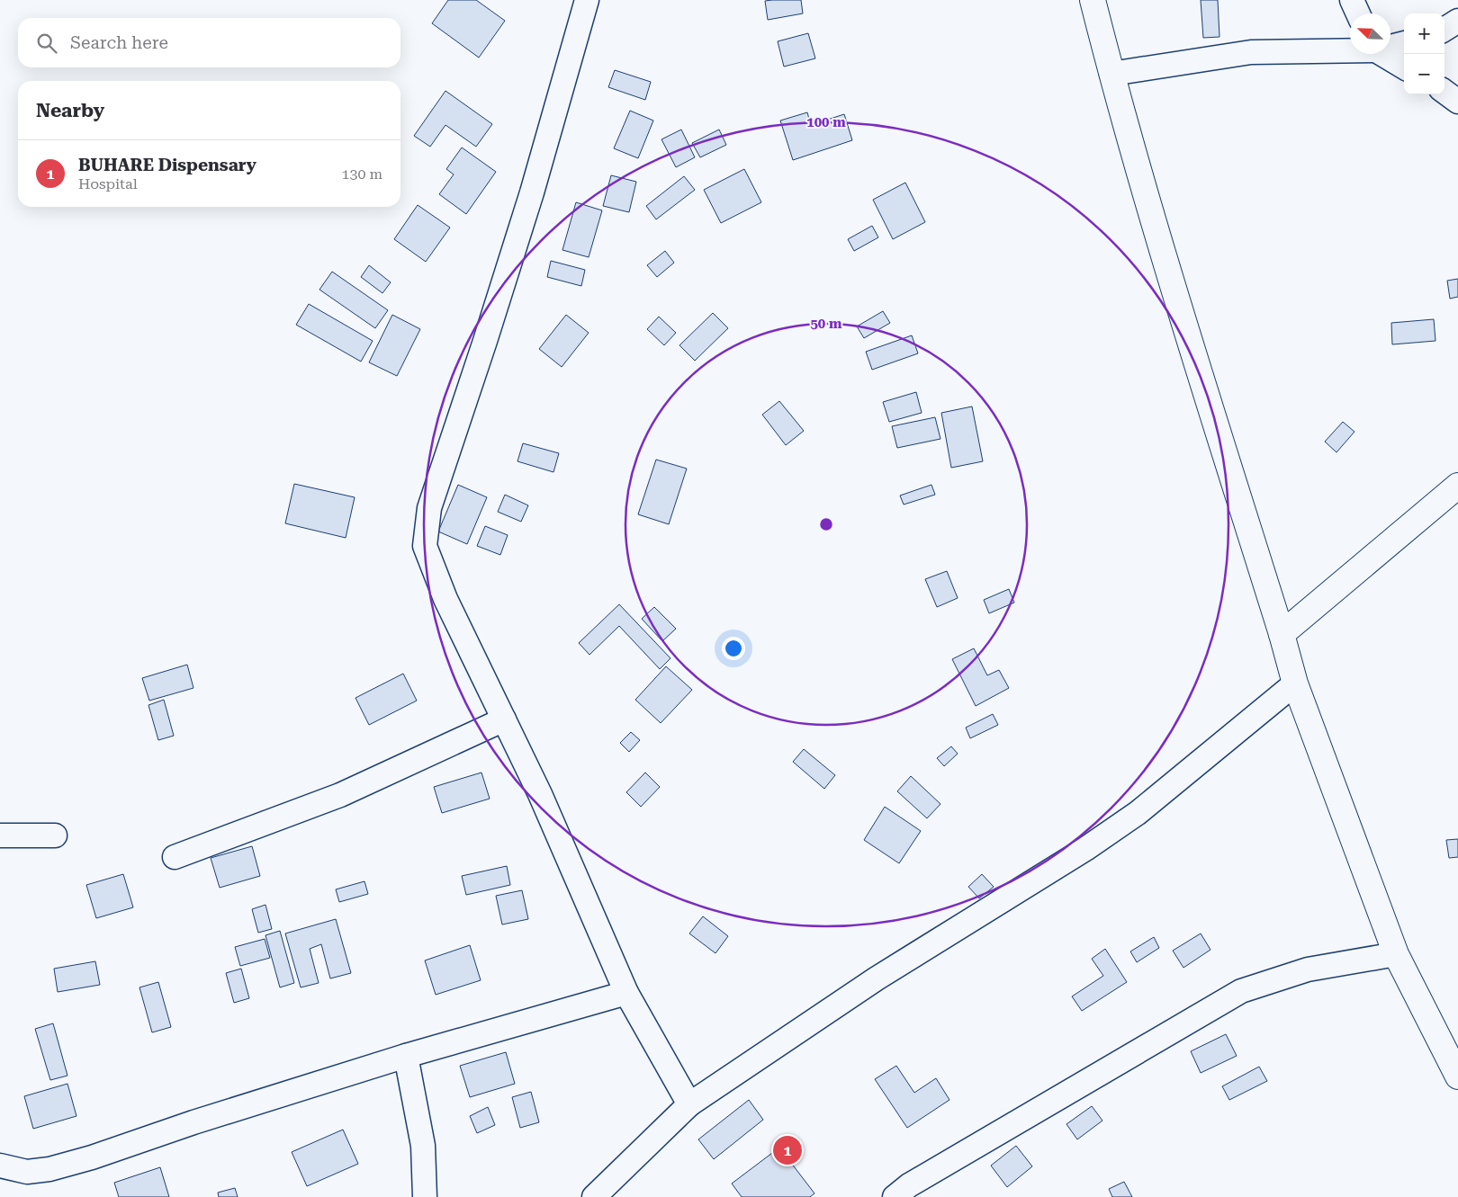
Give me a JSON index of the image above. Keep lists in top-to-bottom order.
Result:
{
  "north": "top left",
  "page": {
    "map_buttons": ["+", "−"],
    "search": "Search here",
    "heading": "Nearby",
    "list": [
      {
        "mark": "1",
        "name": "BUHARE Dispensary",
        "note": "Hospital",
        "value": "130 m"
      }
    ],
    "pins": "1"
  },
  "rings": ["100 m", "50 m"]
}
